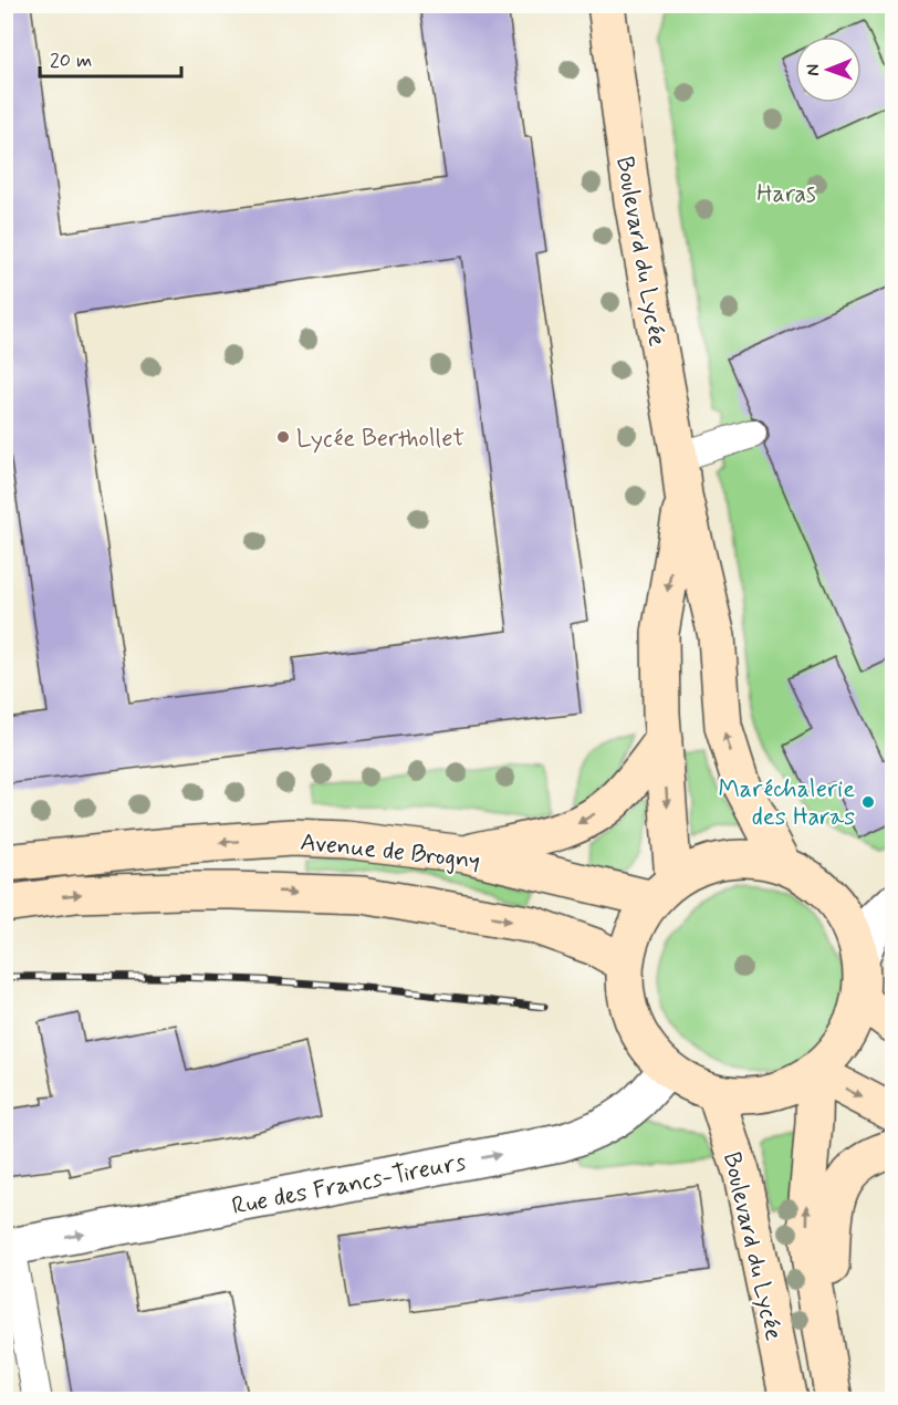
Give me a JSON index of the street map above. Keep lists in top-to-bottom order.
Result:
{
  "streets": {
    "main road": ["Boulevard du Lycée", "Avenue de Brogny"],
    "street": ["Rue des Francs-Tireurs"]
  },
  "crossings": [
    ["Boulevard du Lycée", "Avenue de Brogny"],
    ["Boulevard du Lycée", "Rue des Francs-Tireurs"],
    ["Avenue de Brogny", "Rue des Francs-Tireurs"]
  ],
  "one_way": ["Rue des Francs-Tireurs"],
  "parks": ["Haras"],
  "places": ["Lycée Berthollet", "Maréchalerie des Haras"],
  "scale_bar": "20 m",
  "north": "left"
}
